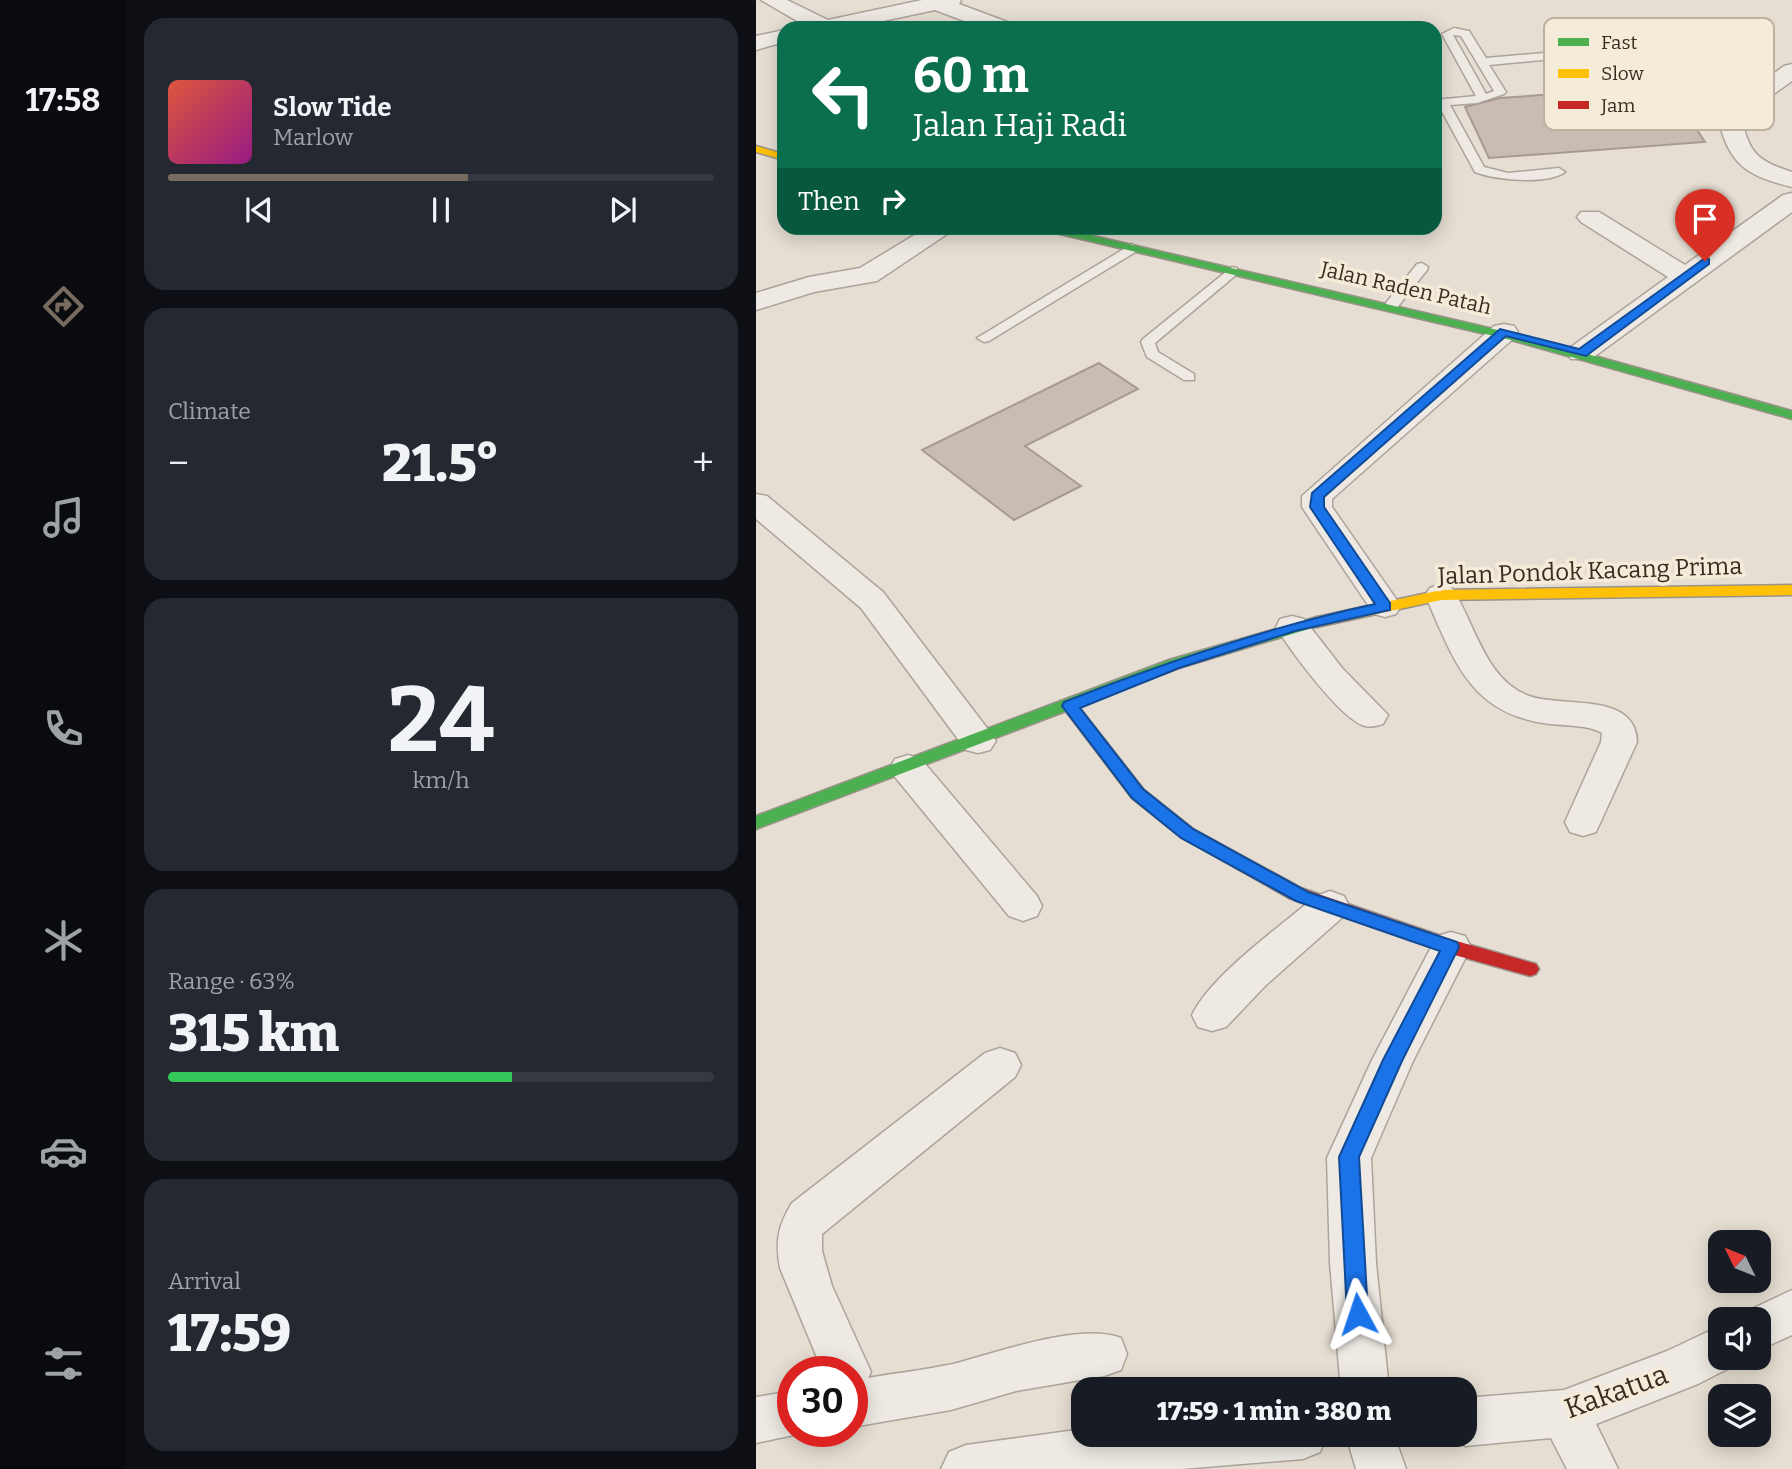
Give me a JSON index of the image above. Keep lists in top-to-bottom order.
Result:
{
  "streets": {
    "street": ["Jalan Raden Patah", "Jalan Pondok Kacang Prima", "Kakatua"]
  },
  "legend": ["Fast", "Slow", "Jam"],
  "north": "top left",
  "page": {
    "tabs": "17:58",
    "turn": ["60 m", "Jalan Haji Radi"],
    "song": ["Slow Tide", "Marlow"],
    "then": "Then",
    "tile": [
      "Climate",
      ["24", "km/h"],
      ["Range · 63%", "315 km"],
      ["Arrival", "17:59"]
    ],
    "heat": ["−", "21.5°", "+"],
    "limit": "30",
    "trip": "17:59 · 1 min · 380 m"
  }
}
